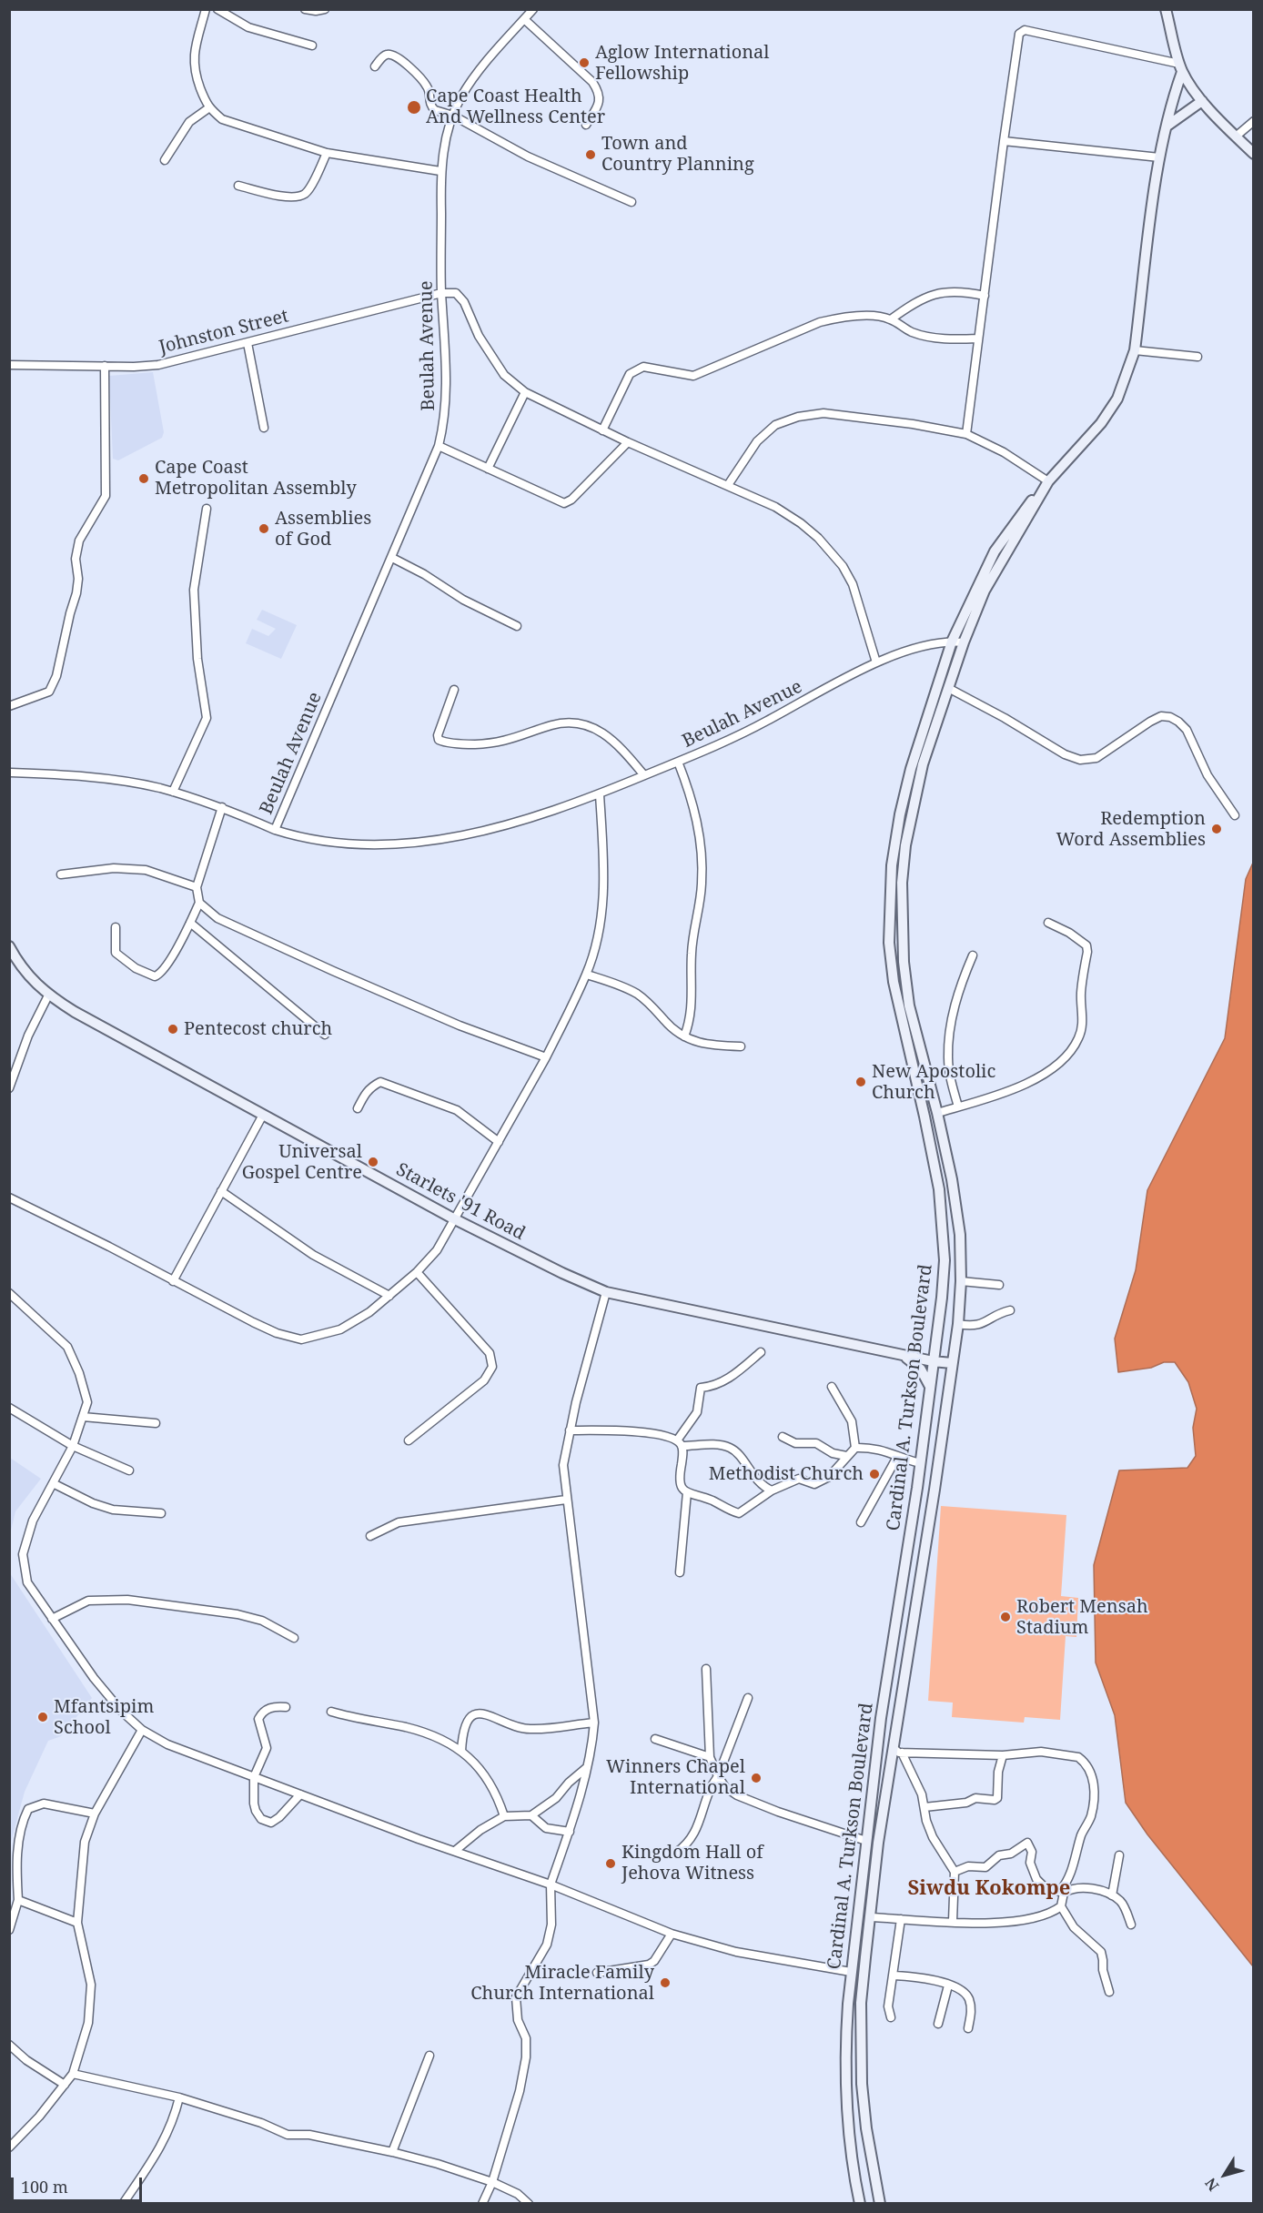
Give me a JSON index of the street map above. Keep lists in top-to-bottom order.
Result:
{
  "streets": {
    "street": [
      "Johnston Street",
      "Beulah Avenue",
      "Starlets '91 Road",
      "Cardinal A. Turkson Boulevard"
    ]
  },
  "crossings": [
    ["Johnston Street", "Beulah Avenue"],
    ["Beulah Avenue", "Cardinal A. Turkson Boulevard"],
    ["Starlets '91 Road", "Cardinal A. Turkson Boulevard"]
  ],
  "districts": ["Siwdu Kokompe"],
  "places": [
    "Aglow International Fellowship",
    "Cape Coast Health And Wellness Center",
    "Town and Country Planning",
    "Cape Coast Metropolitan Assembly",
    "Assemblies of God",
    "Redemption Word Assemblies",
    "Pentecost church",
    "New Apostolic Church",
    "Universal Gospel Centre",
    "Methodist Church",
    "Robert Mensah Stadium",
    "Mfantsipim School",
    "Winners Chapel International",
    "Kingdom Hall of Jehova Witness",
    "Miracle Family Church International"
  ],
  "scale_bar": "100 m",
  "north": "bottom left"
}
